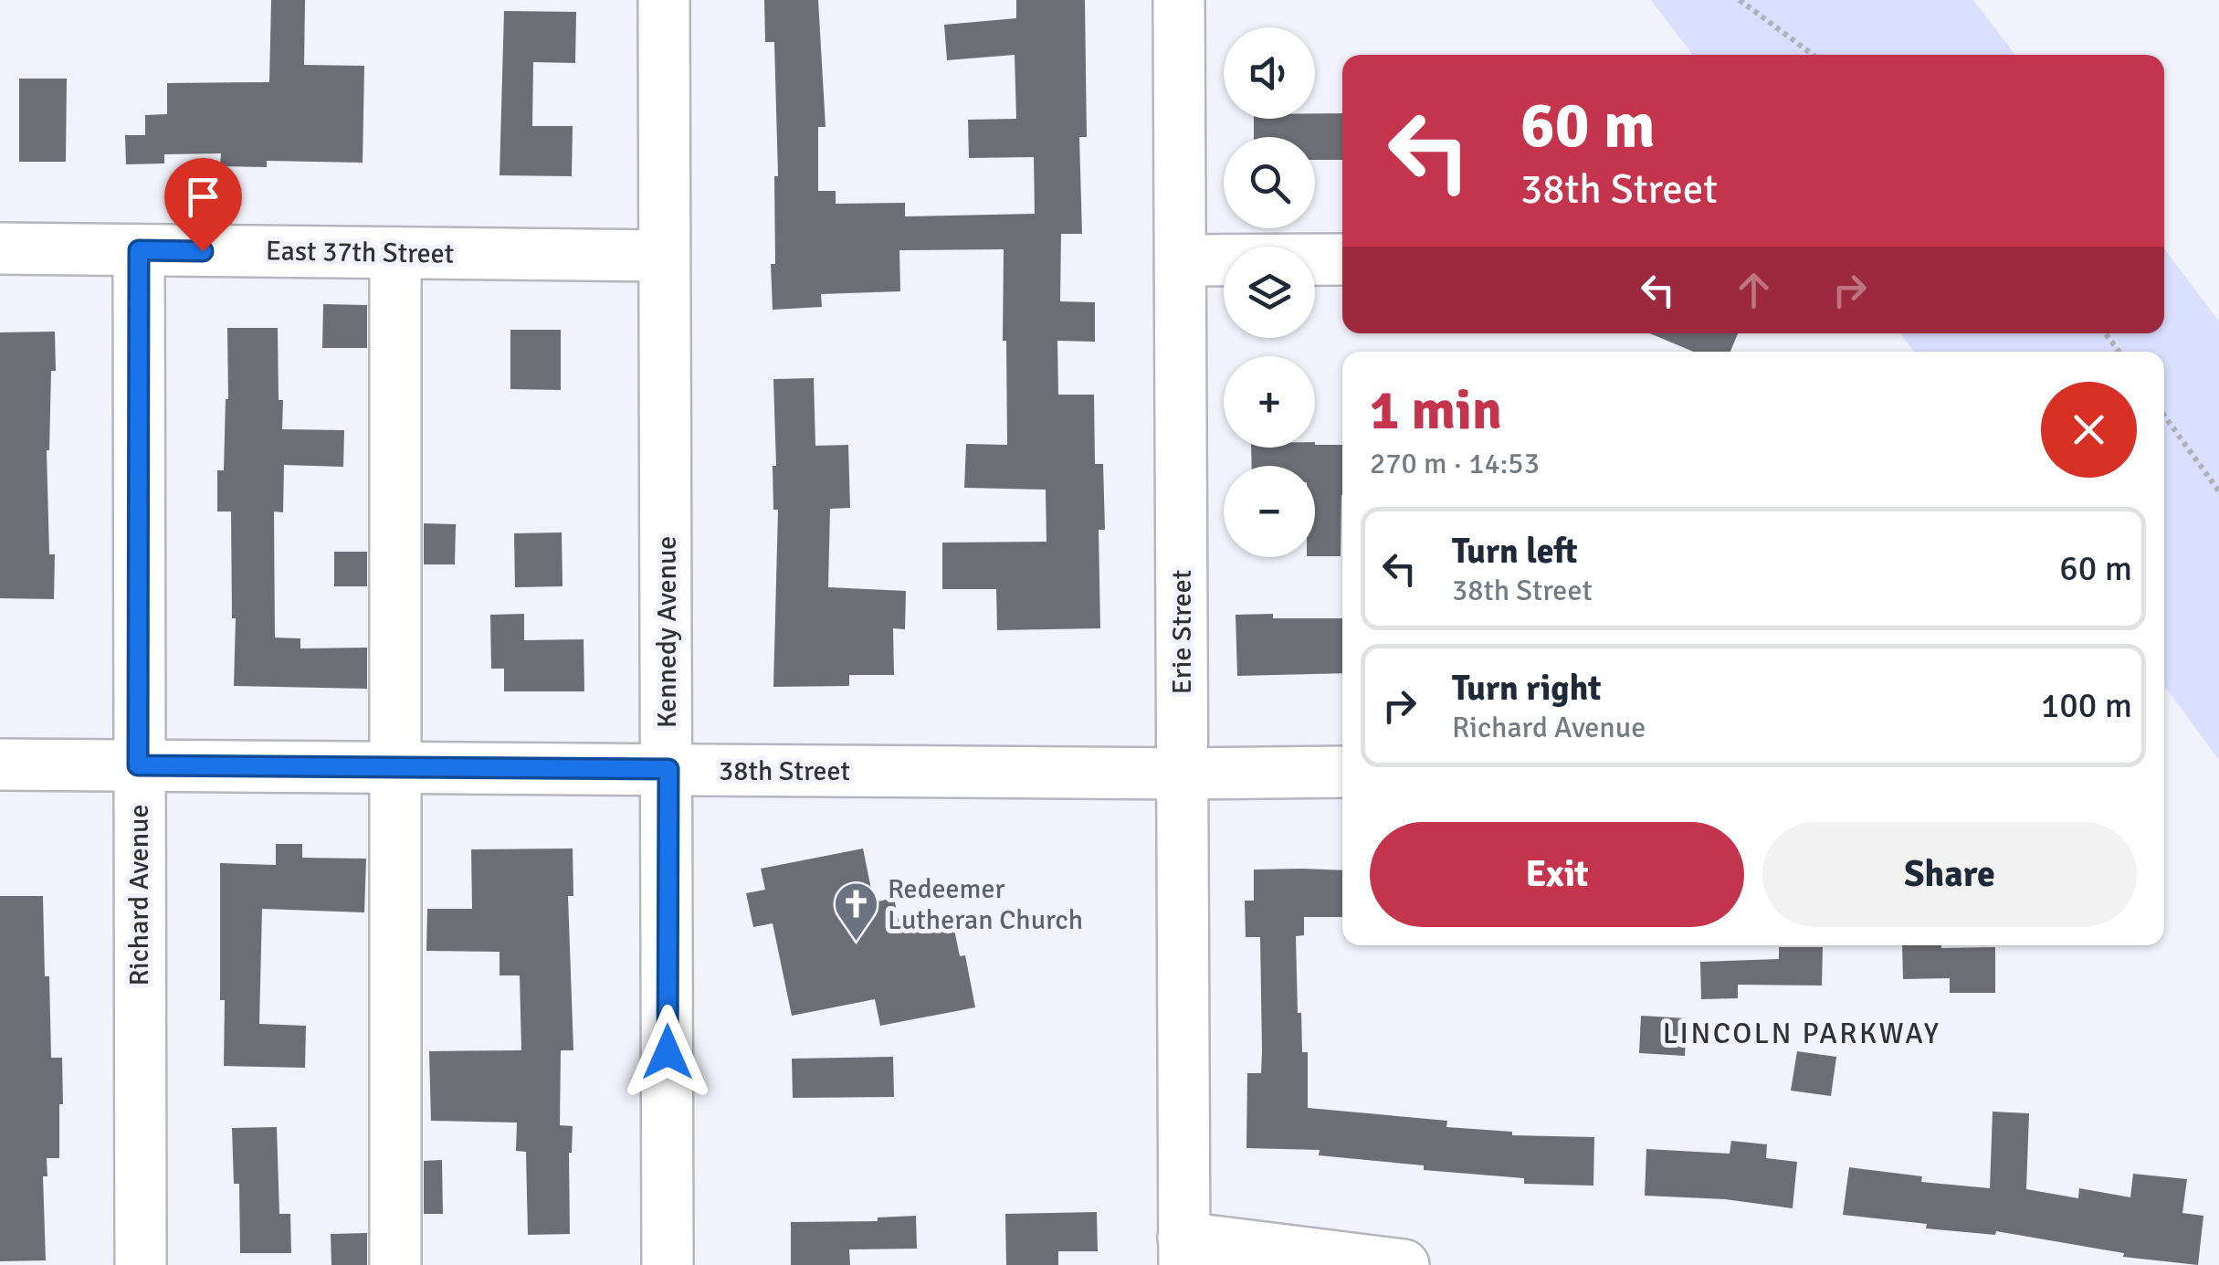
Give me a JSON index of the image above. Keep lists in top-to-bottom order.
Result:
{
  "streets": {
    "street": [
      "East 37th Street",
      "Kennedy Avenue",
      "Erie Street",
      "38th Street",
      "Richard Avenue"
    ]
  },
  "crossings": [
    ["East 37th Street", "Kennedy Avenue"],
    ["East 37th Street", "Richard Avenue"],
    ["Kennedy Avenue", "38th Street"],
    ["Erie Street", "38th Street"],
    ["38th Street", "Richard Avenue"]
  ],
  "districts": ["LINCOLN PARKWAY"],
  "places": {
    "church": ["Redeemer Lutheran Church"]
  },
  "page": {
    "map_buttons": ["+", "−"],
    "turn": ["60 m", "38th Street"],
    "heading": ["1 min", "270 m · 14:53"],
    "list": [
      {
        "name": "Turn left",
        "note": "38th Street",
        "value": "60 m"
      },
      {
        "name": "Turn right",
        "note": "Richard Avenue",
        "value": "100 m"
      }
    ],
    "buttons": ["Exit", "Share"]
  }
}
